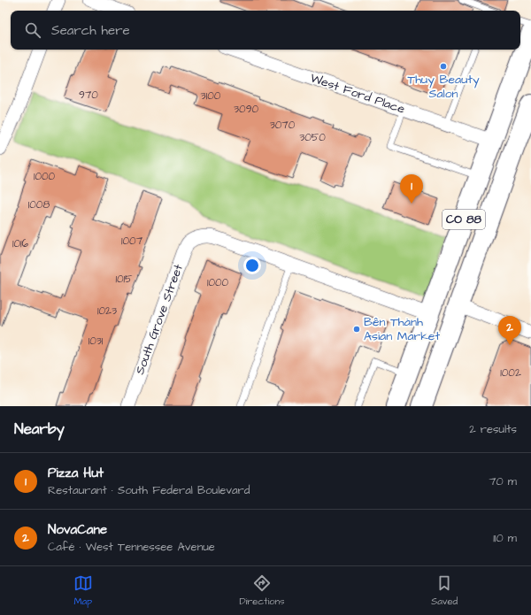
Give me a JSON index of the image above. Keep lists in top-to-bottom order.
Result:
{
  "streets": {
    "main road": ["CO 88"],
    "street": ["West Ford Place", "South Grove Street"]
  },
  "crossings": [
    ["West Ford Place", "CO 88"]
  ],
  "places": ["Thuy Beauty Salon", "Bên Thành Asian Market"],
  "house_numbers": [
    "970",
    "3100",
    "3090",
    "3070",
    "3050",
    "1000",
    "1008",
    "1007",
    "1016",
    "1015",
    "1000",
    "1023",
    "1031",
    "1002"
  ],
  "page": {
    "search": "Search here",
    "pins": ["1", "2"],
    "heading": ["Nearby", "2 results"],
    "list": [
      {
        "mark": "1",
        "name": "Pizza Hut",
        "note": "Restaurant · South Federal Boulevard",
        "value": "70 m"
      },
      {
        "mark": "2",
        "name": "NovaCane",
        "note": "Café · West Tennessee Avenue",
        "value": "110 m"
      }
    ],
    "nav": ["Map", "Directions", "Saved"]
  }
}
